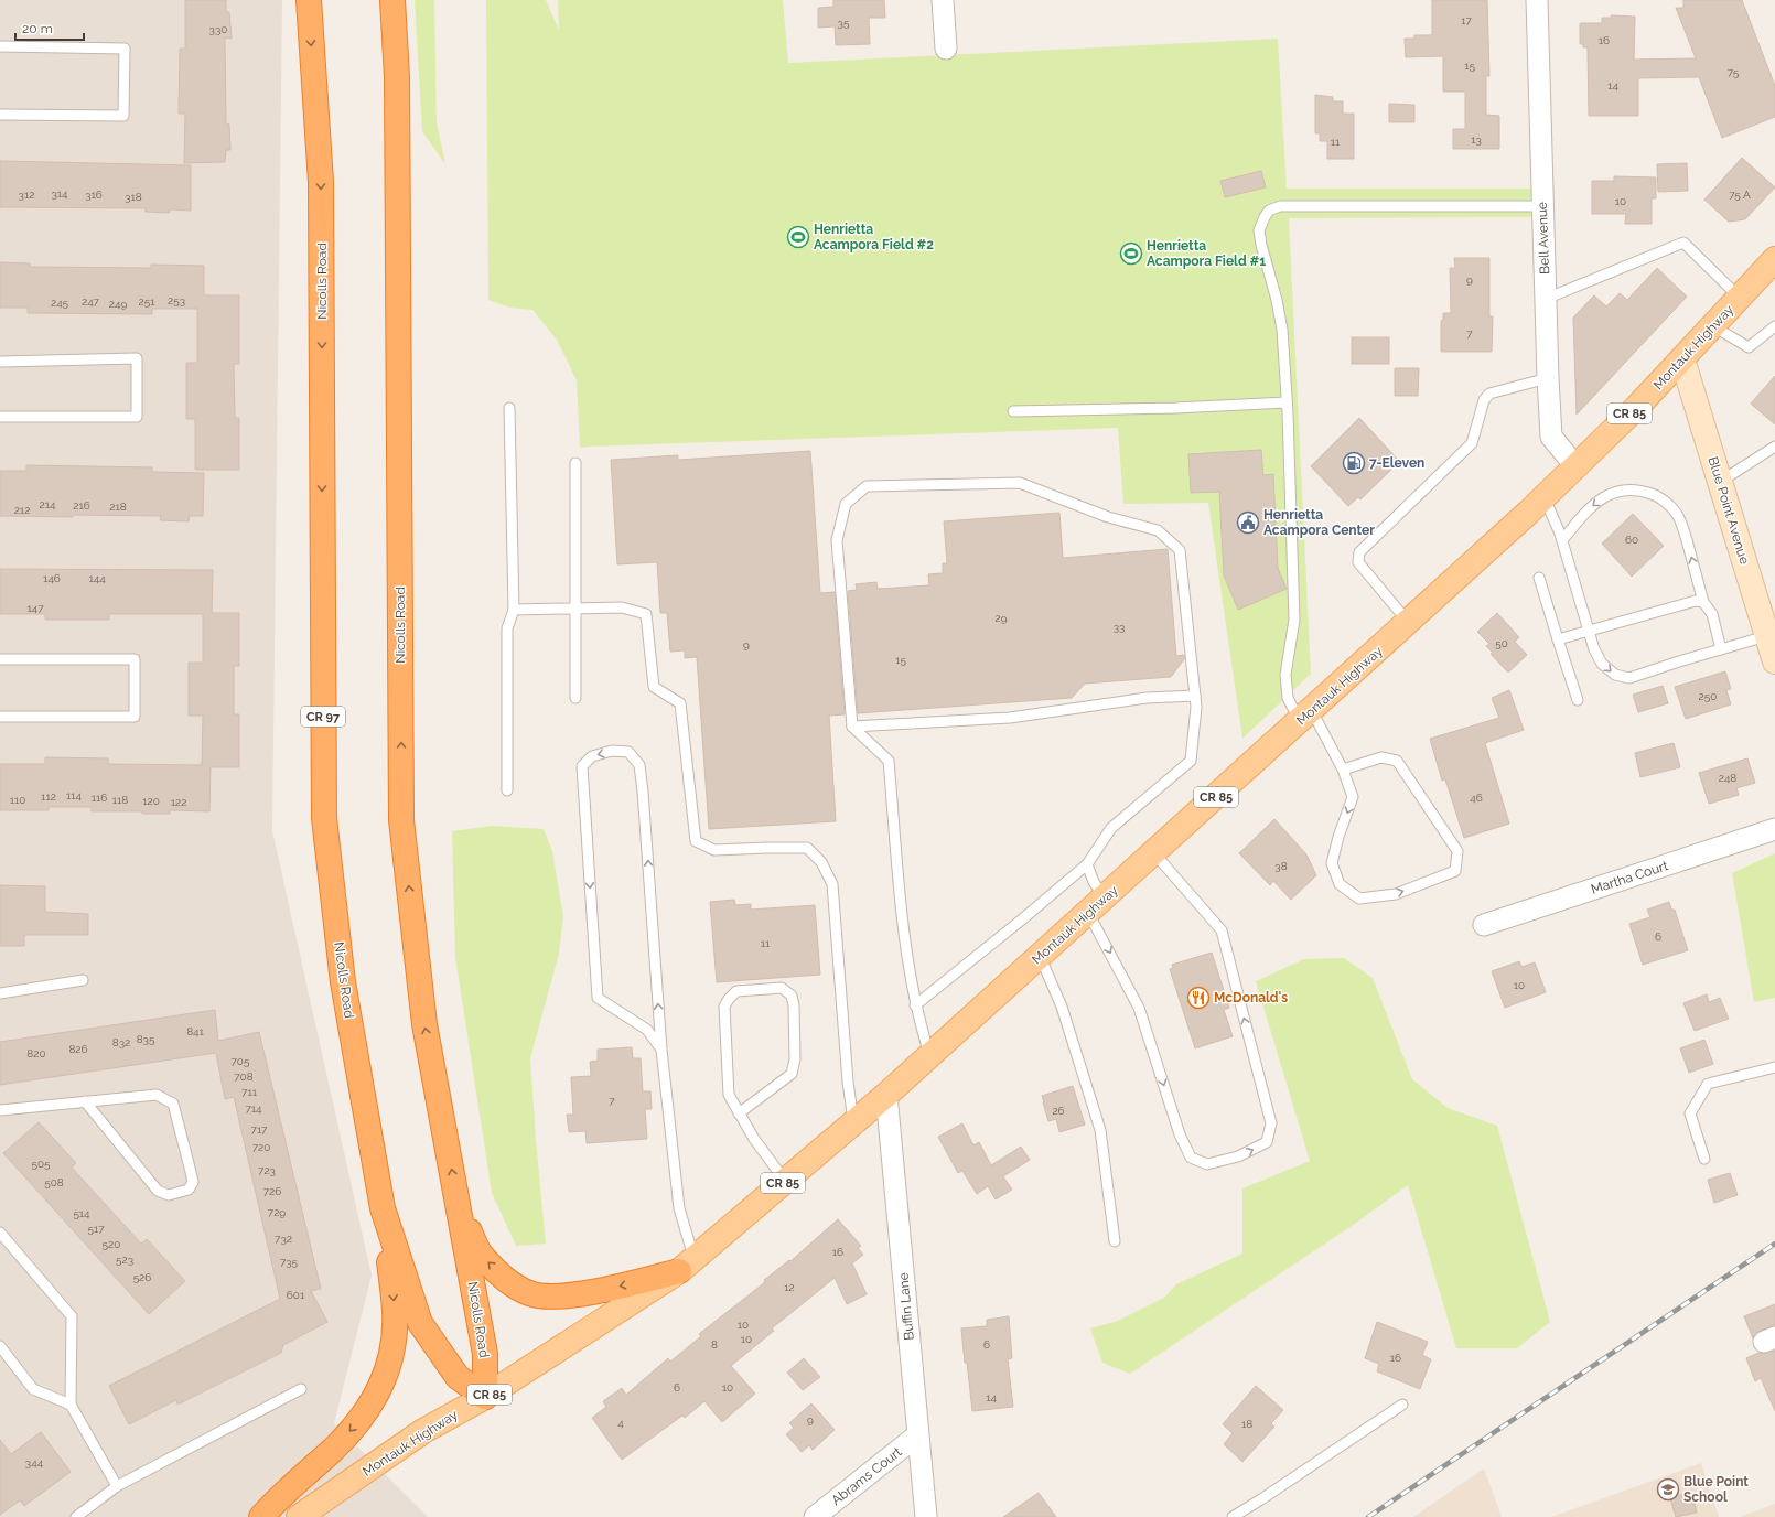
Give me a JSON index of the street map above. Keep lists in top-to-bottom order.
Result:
{
  "streets": {
    "highway": ["Nicolls Road", "CR 97"],
    "main road": ["Montauk Highway", "CR 85"],
    "street": [
      "Bell Avenue",
      "Blue Point Avenue",
      "Martha Court",
      "Buffin Lane",
      "Abrams Court"
    ]
  },
  "crossings": [
    ["Bell Avenue", "Montauk Highway"],
    ["Nicolls Road", "Montauk Highway"],
    ["Montauk Highway", "CR 85"],
    ["Montauk Highway", "Blue Point Avenue"],
    ["Montauk Highway", "Buffin Lane"],
    ["CR 85", "Buffin Lane"],
    ["Buffin Lane", "Abrams Court"]
  ],
  "places": {
    "sports": ["Henrietta Acampora Field #2", "Henrietta Acampora Field #1"],
    "fuel station": ["7-Eleven"],
    "public building": ["Henrietta Acampora Center"],
    "restaurant": ["McDonald's"],
    "school or university": ["Blue Point School"]
  },
  "house_numbers": [
    "17",
    "35",
    "330",
    "16",
    "15",
    "75",
    "14",
    "13",
    "11",
    "314",
    "312",
    "316",
    "75 A",
    "318",
    "10",
    "9",
    "253",
    "247",
    "251",
    "245",
    "249",
    "7",
    "214",
    "216",
    "218",
    "212",
    "60",
    "146",
    "144",
    "147",
    "29",
    "33",
    "50",
    "9",
    "15",
    "250",
    "248",
    "114",
    "112",
    "116",
    "46",
    "110",
    "118",
    "120",
    "122",
    "38",
    "6",
    "11",
    "10",
    "841",
    "835",
    "832",
    "826",
    "820",
    "705",
    "708",
    "711",
    "7",
    "714",
    "26",
    "717",
    "720",
    "505",
    "723",
    "508",
    "726",
    "729",
    "514",
    "517",
    "732",
    "520",
    "16",
    "523",
    "735",
    "526",
    "12",
    "601",
    "10",
    "10",
    "8",
    "6",
    "16",
    "6",
    "10",
    "14",
    "9",
    "4",
    "18",
    "344"
  ],
  "scale_bar": "20 m"
}
